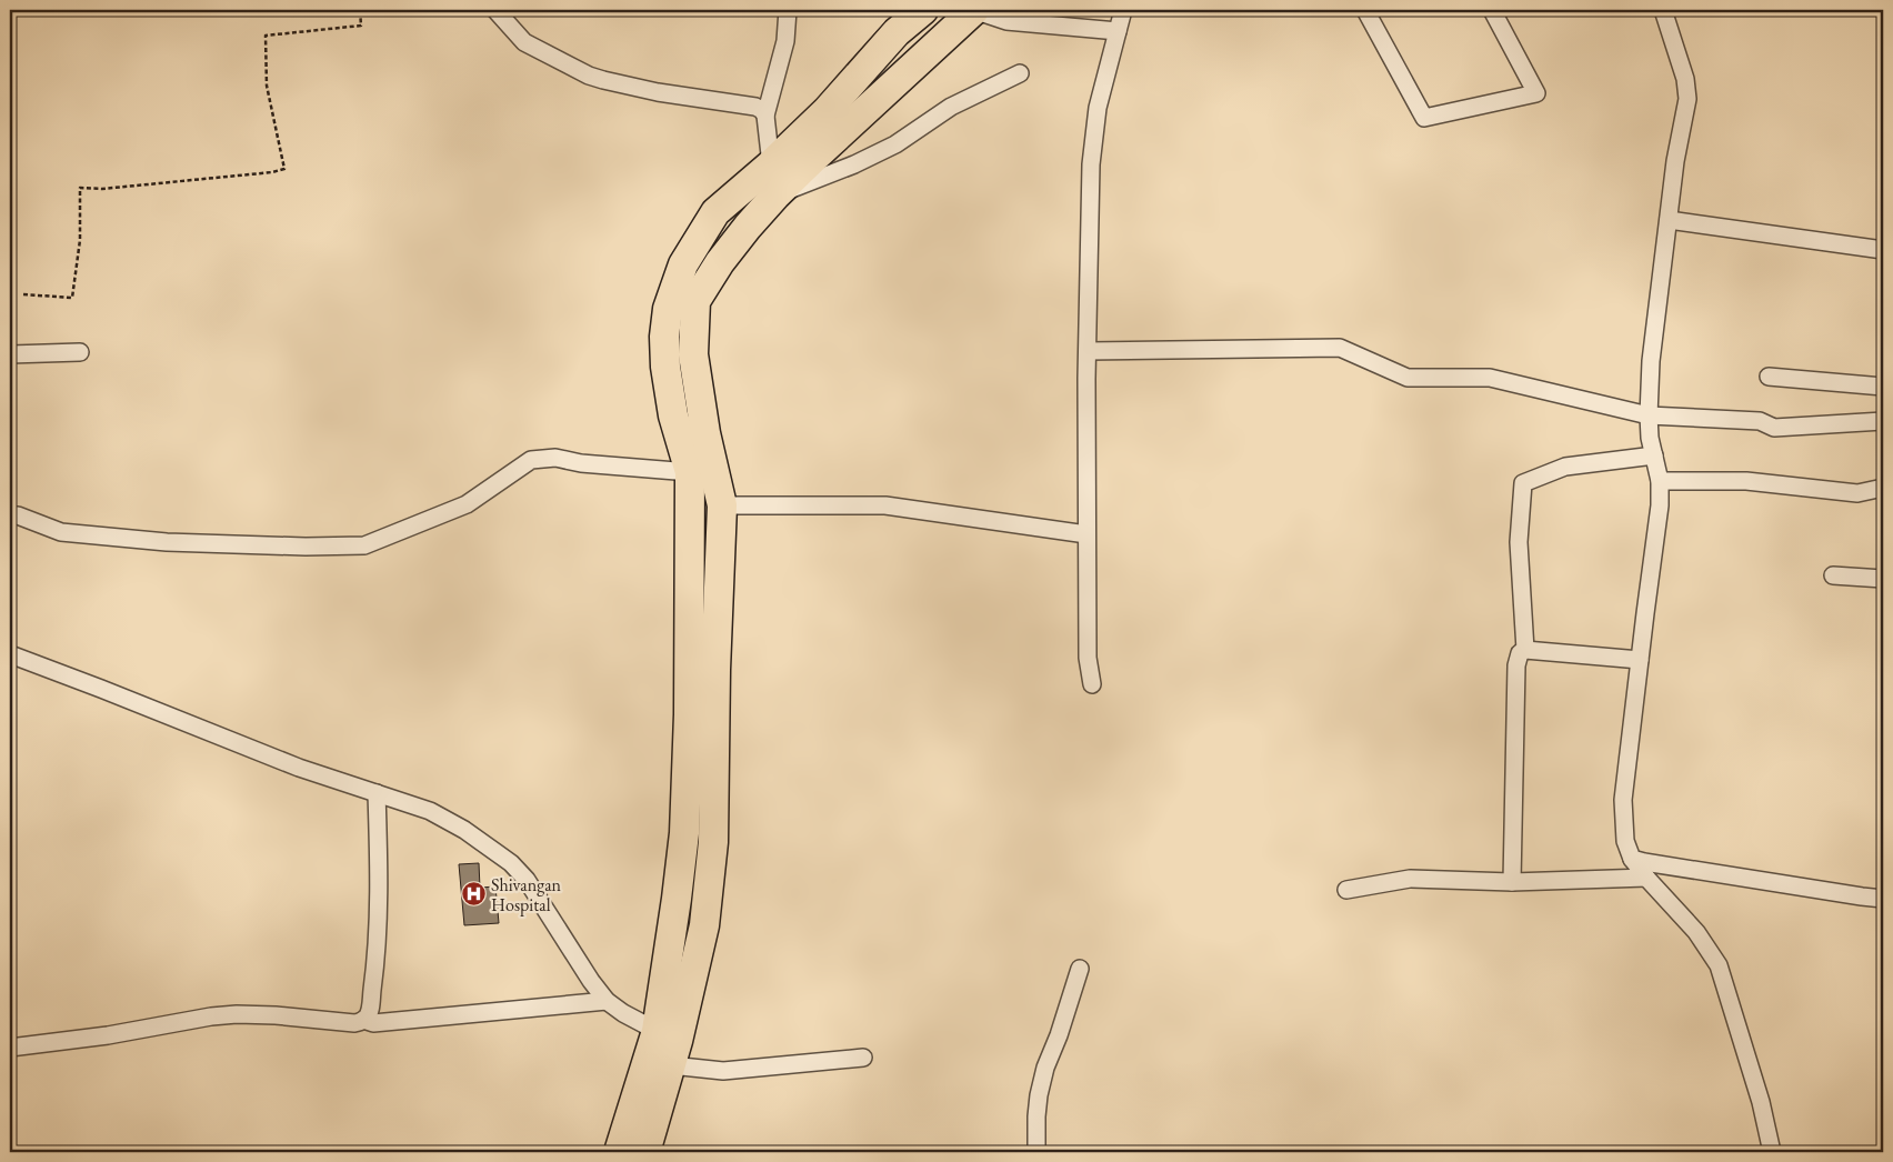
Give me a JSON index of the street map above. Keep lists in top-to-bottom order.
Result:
{
  "places": {
    "hospital": ["Shivangan Hospital"]
  }
}
